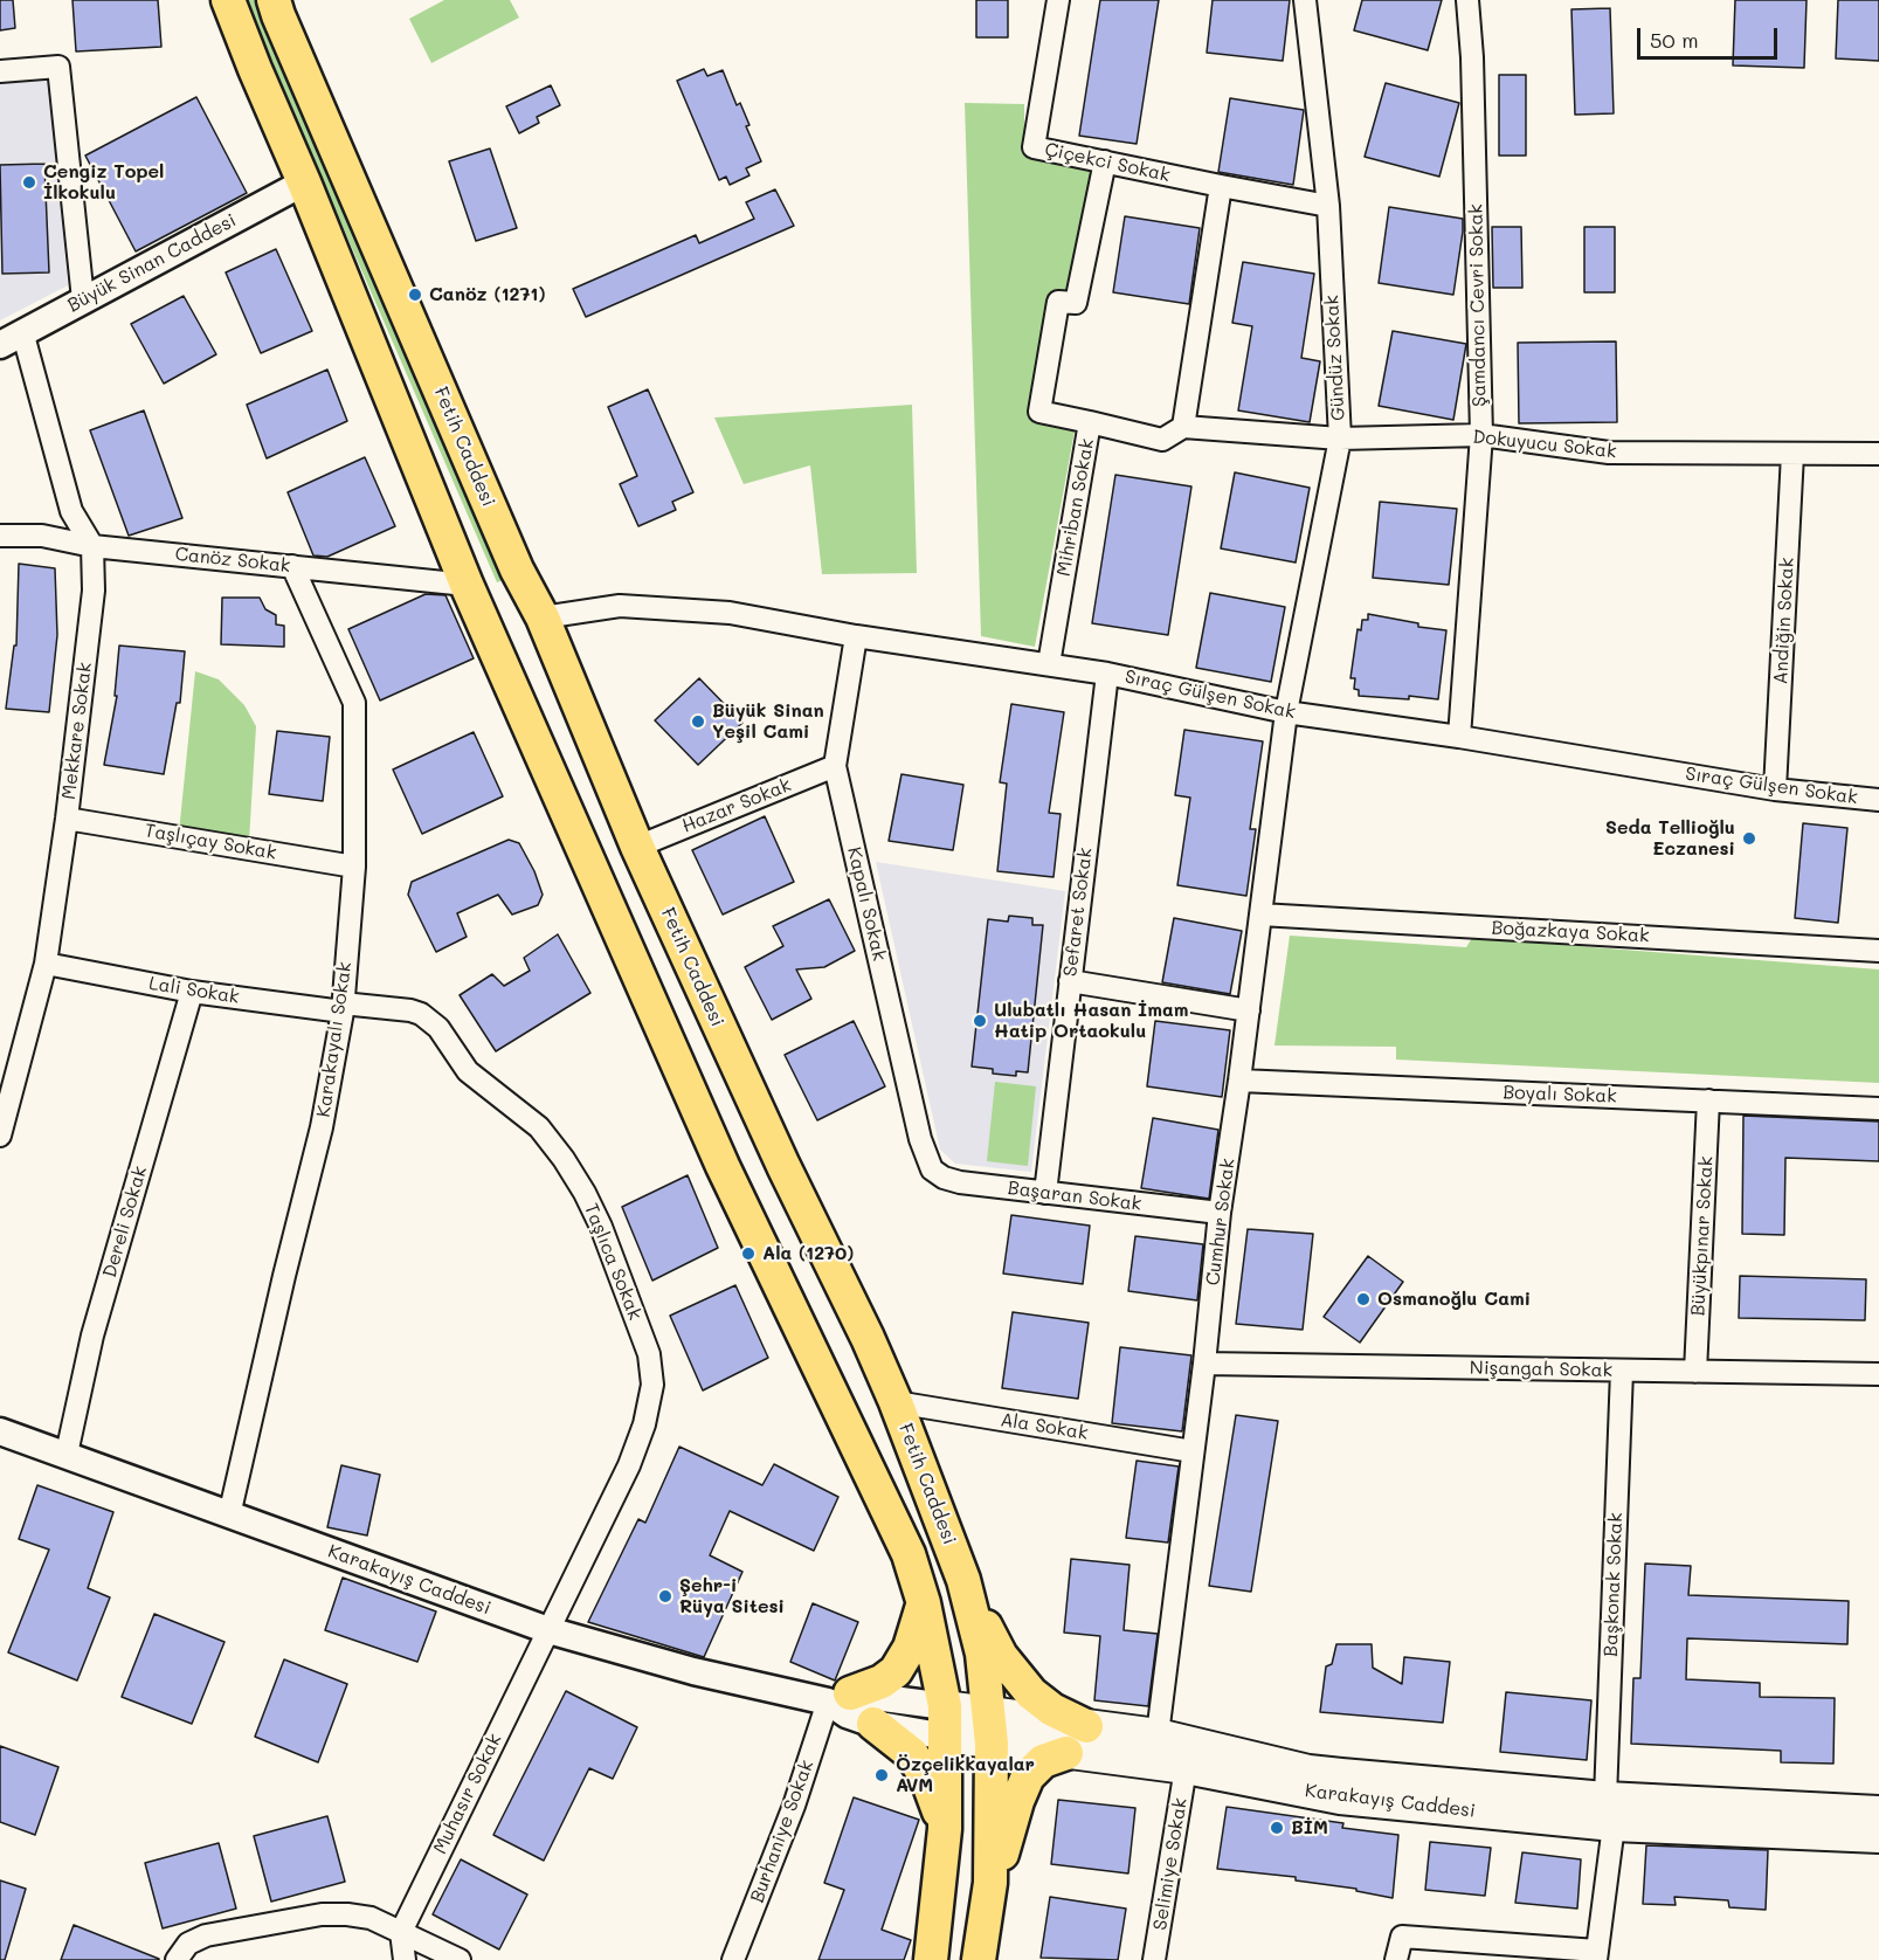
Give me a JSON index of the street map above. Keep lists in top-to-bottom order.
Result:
{
  "streets": {
    "main road": ["Fetih Caddesi", "Karakayış Caddesi"],
    "street": [
      "Çiçekci Sokak",
      "Büyük Sinan Caddesi",
      "Şamdancı Cevri Sokak",
      "Gündüz Sokak",
      "Dokuyucu Sokak",
      "Mihriban Sokak",
      "Canöz Sokak",
      "Andiğin Sokak",
      "Sıraç Gülşen Sokak",
      "Mekkare Sokak",
      "Hazar Sokak",
      "Taşlıçay Sokak",
      "Kapalı Sokak",
      "Sefaret Sokak",
      "Boğazkaya Sokak",
      "Lali Sokak",
      "Karakayalı Sokak",
      "Boyalı Sokak",
      "Başaran Sokak",
      "Dereli Sokak",
      "Cumhur Sokak",
      "Büyükpınar Sokak",
      "Taşlıca Sokak",
      "Nişangah Sokak",
      "Ala Sokak",
      "Başkonak Sokak",
      "Muhasır Sokak",
      "Burhaniye Sokak",
      "Selimiye Sokak"
    ]
  },
  "crossings": [
    ["Çiçekci Sokak", "Gündüz Sokak"],
    ["Çiçekci Sokak", "Mihriban Sokak"],
    ["Büyük Sinan Caddesi", "Mekkare Sokak"],
    ["Şamdancı Cevri Sokak", "Dokuyucu Sokak"],
    ["Şamdancı Cevri Sokak", "Sıraç Gülşen Sokak"],
    ["Gündüz Sokak", "Dokuyucu Sokak"],
    ["Gündüz Sokak", "Sıraç Gülşen Sokak"],
    ["Gündüz Sokak", "Cumhur Sokak"],
    ["Dokuyucu Sokak", "Mihriban Sokak"],
    ["Dokuyucu Sokak", "Andiğin Sokak"],
    ["Fetih Caddesi", "Sıraç Gülşen Sokak"],
    ["Fetih Caddesi", "Hazar Sokak"],
    ["Fetih Caddesi", "Ala Sokak"],
    ["Fetih Caddesi", "Karakayış Caddesi"],
    ["Mihriban Sokak", "Sıraç Gülşen Sokak"],
    ["Canöz Sokak", "Mekkare Sokak"],
    ["Canöz Sokak", "Karakayalı Sokak"],
    ["Andiğin Sokak", "Sıraç Gülşen Sokak"],
    ["Sıraç Gülşen Sokak", "Kapalı Sokak"],
    ["Sıraç Gülşen Sokak", "Sefaret Sokak"],
    ["Sıraç Gülşen Sokak", "Cumhur Sokak"],
    ["Mekkare Sokak", "Taşlıçay Sokak"],
    ["Mekkare Sokak", "Lali Sokak"],
    ["Hazar Sokak", "Kapalı Sokak"],
    ["Taşlıçay Sokak", "Karakayalı Sokak"],
    ["Kapalı Sokak", "Başaran Sokak"],
    ["Sefaret Sokak", "Başaran Sokak"],
    ["Boğazkaya Sokak", "Cumhur Sokak"],
    ["Lali Sokak", "Karakayalı Sokak"],
    ["Lali Sokak", "Dereli Sokak"],
    ["Lali Sokak", "Taşlıca Sokak"],
    ["Karakayalı Sokak", "Taşlıca Sokak"],
    ["Karakayalı Sokak", "Karakayış Caddesi"],
    ["Boyalı Sokak", "Cumhur Sokak"],
    ["Boyalı Sokak", "Büyükpınar Sokak"],
    ["Başaran Sokak", "Cumhur Sokak"],
    ["Dereli Sokak", "Karakayış Caddesi"],
    ["Cumhur Sokak", "Nişangah Sokak"],
    ["Cumhur Sokak", "Ala Sokak"],
    ["Cumhur Sokak", "Karakayış Caddesi"],
    ["Büyükpınar Sokak", "Nişangah Sokak"],
    ["Taşlıca Sokak", "Karakayış Caddesi"],
    ["Taşlıca Sokak", "Muhasır Sokak"],
    ["Nişangah Sokak", "Başkonak Sokak"],
    ["Karakayış Caddesi", "Başkonak Sokak"],
    ["Karakayış Caddesi", "Muhasır Sokak"],
    ["Karakayış Caddesi", "Burhaniye Sokak"],
    ["Karakayış Caddesi", "Selimiye Sokak"]
  ],
  "places": [
    "Cengiz Topel İlkokulu",
    "Canöz (1271)",
    "Büyük Sinan Yeşil Cami",
    "Seda Tellioğlu Eczanesi",
    "Ulubatlı Hasan İmam Hatip Ortaokulu",
    "Ala (1270)",
    "Osmanoğlu Cami",
    "Şehr-i Rüya Sitesi",
    "Özçelikkayalar AVM",
    "BİM"
  ],
  "scale_bar": "50 m"
}
